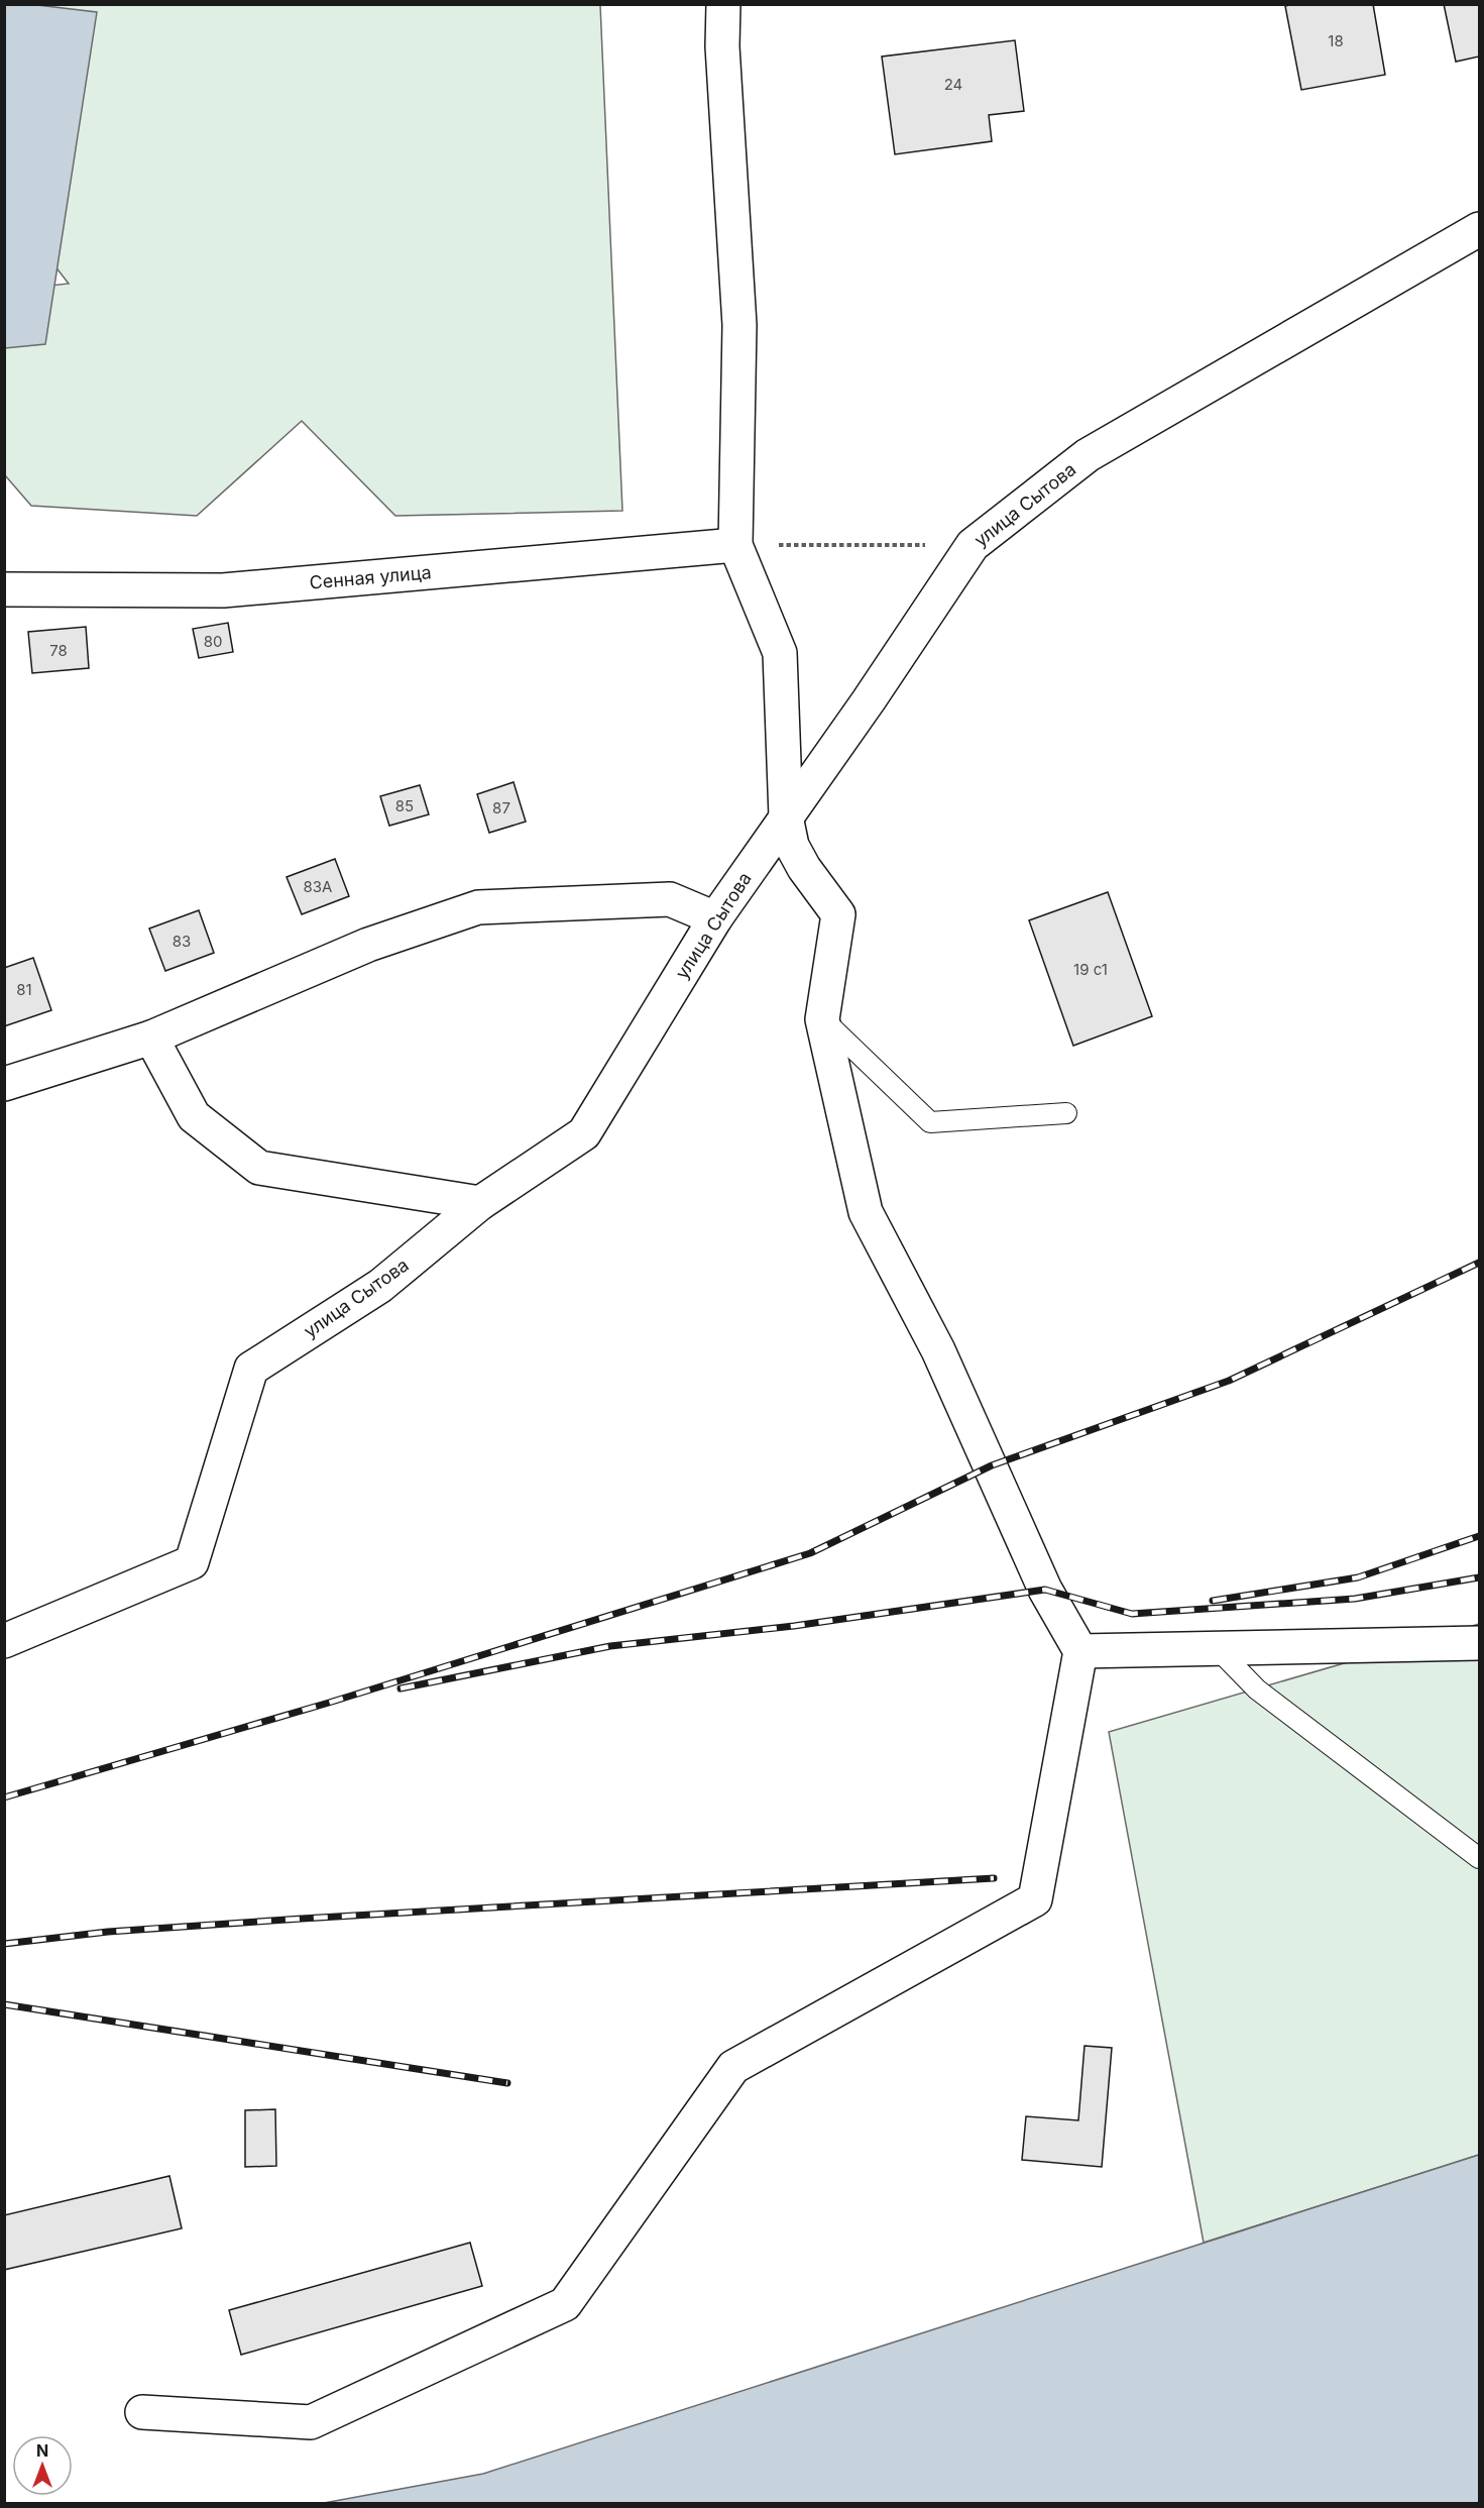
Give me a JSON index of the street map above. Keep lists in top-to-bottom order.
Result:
{
  "streets": {
    "street": ["улица Сытова", "Сенная улица"]
  },
  "house_numbers": [
    "18",
    "24",
    "80",
    "78",
    "85",
    "87",
    "83А",
    "83",
    "19 с1",
    "81"
  ],
  "north": "top"
}
